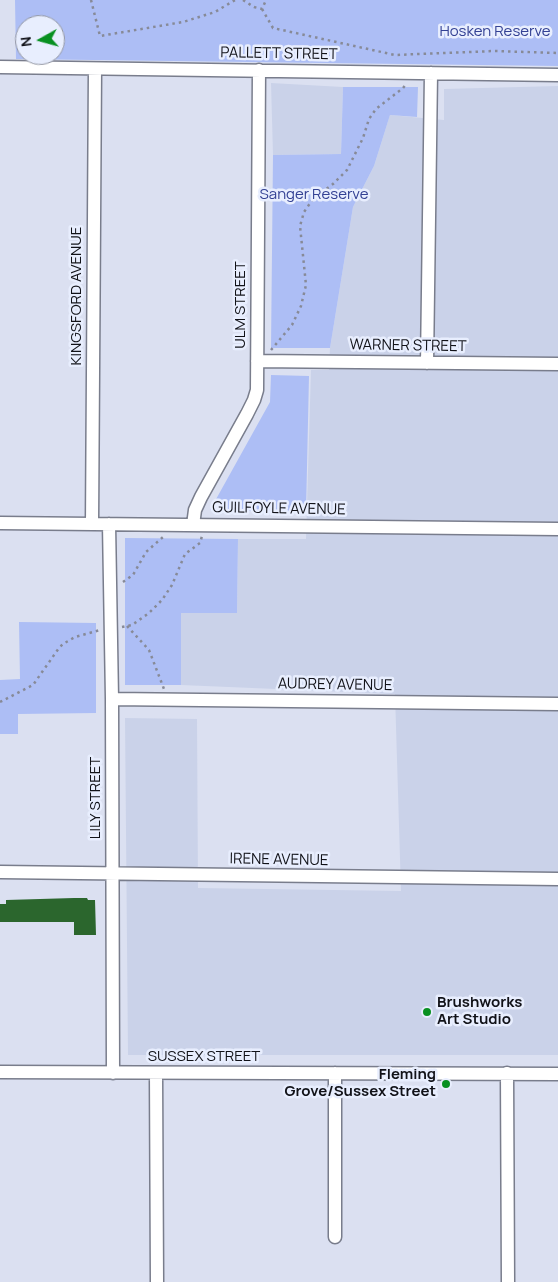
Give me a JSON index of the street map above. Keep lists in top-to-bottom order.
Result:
{
  "streets": {
    "street": [
      "PALLETT STREET",
      "KINGSFORD AVENUE",
      "ULM STREET",
      "WARNER STREET",
      "GUILFOYLE AVENUE",
      "AUDREY AVENUE",
      "LILY STREET",
      "IRENE AVENUE",
      "SUSSEX STREET"
    ]
  },
  "crossings": [
    ["PALLETT STREET", "KINGSFORD AVENUE"],
    ["PALLETT STREET", "ULM STREET"],
    ["KINGSFORD AVENUE", "GUILFOYLE AVENUE"],
    ["ULM STREET", "WARNER STREET"],
    ["ULM STREET", "GUILFOYLE AVENUE"],
    ["GUILFOYLE AVENUE", "LILY STREET"],
    ["AUDREY AVENUE", "LILY STREET"],
    ["LILY STREET", "IRENE AVENUE"],
    ["LILY STREET", "SUSSEX STREET"]
  ],
  "parks": ["Hosken Reserve", "Sanger Reserve"],
  "places": ["Brushworks Art Studio", "Fleming Grove/Sussex Street"],
  "north": "left"
}
